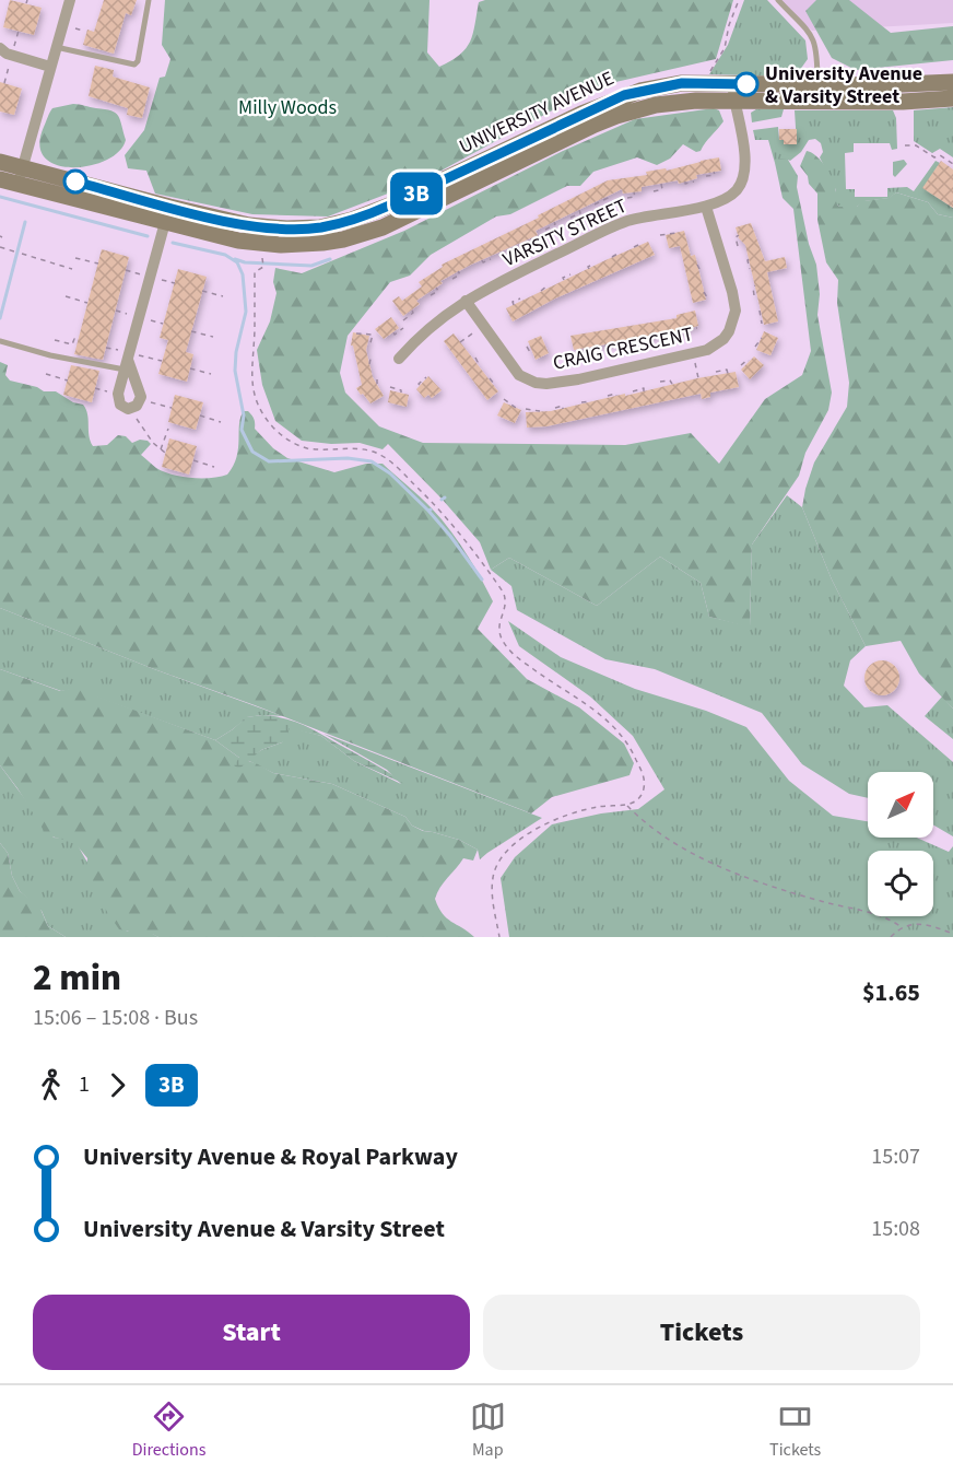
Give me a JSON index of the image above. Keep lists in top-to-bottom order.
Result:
{
  "streets": {
    "main road": ["UNIVERSITY AVENUE"],
    "street": ["VARSITY STREET", "CRAIG CRESCENT"]
  },
  "crossings": [
    ["UNIVERSITY AVENUE", "VARSITY STREET"],
    ["VARSITY STREET", "CRAIG CRESCENT"]
  ],
  "parks": ["Milly Woods"],
  "places": ["University Avenue & Varsity Street"],
  "lines": ["bus line 3B"],
  "north": "top right",
  "page": {
    "on_map": "3B",
    "heading": ["2 min", "15:06 – 15:08 · Bus", "$1.65"],
    "legs": ["1", "3B"],
    "list": [
      {
        "name": "University Avenue & Royal Parkway",
        "value": "15:07"
      },
      {
        "name": "University Avenue & Varsity Street",
        "value": "15:08"
      }
    ],
    "buttons": ["Start", "Tickets"],
    "tabs": ["Directions", "Map", "Tickets"]
  }
}
